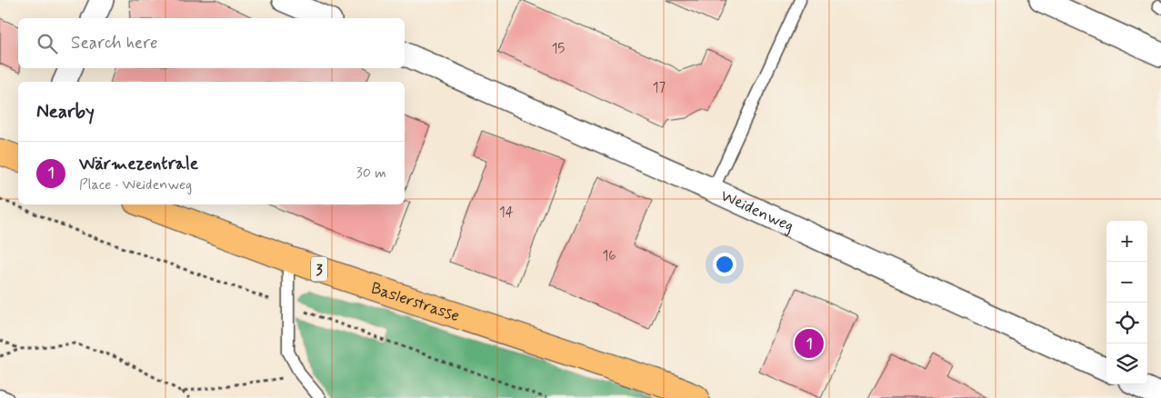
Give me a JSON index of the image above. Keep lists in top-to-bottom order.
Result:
{
  "streets": {
    "main road": ["3", "Baslerstrasse"],
    "street": ["Weidenweg"]
  },
  "house_numbers": [
    "15",
    "17",
    "14",
    "16"
  ],
  "page": {
    "search": "Search here",
    "heading": "Nearby",
    "list": [
      {
        "mark": "1",
        "name": "Wärmezentrale",
        "note": "Place · Weidenweg",
        "value": "30 m"
      }
    ],
    "map_buttons": ["+", "−"],
    "pins": "1"
  }
}
